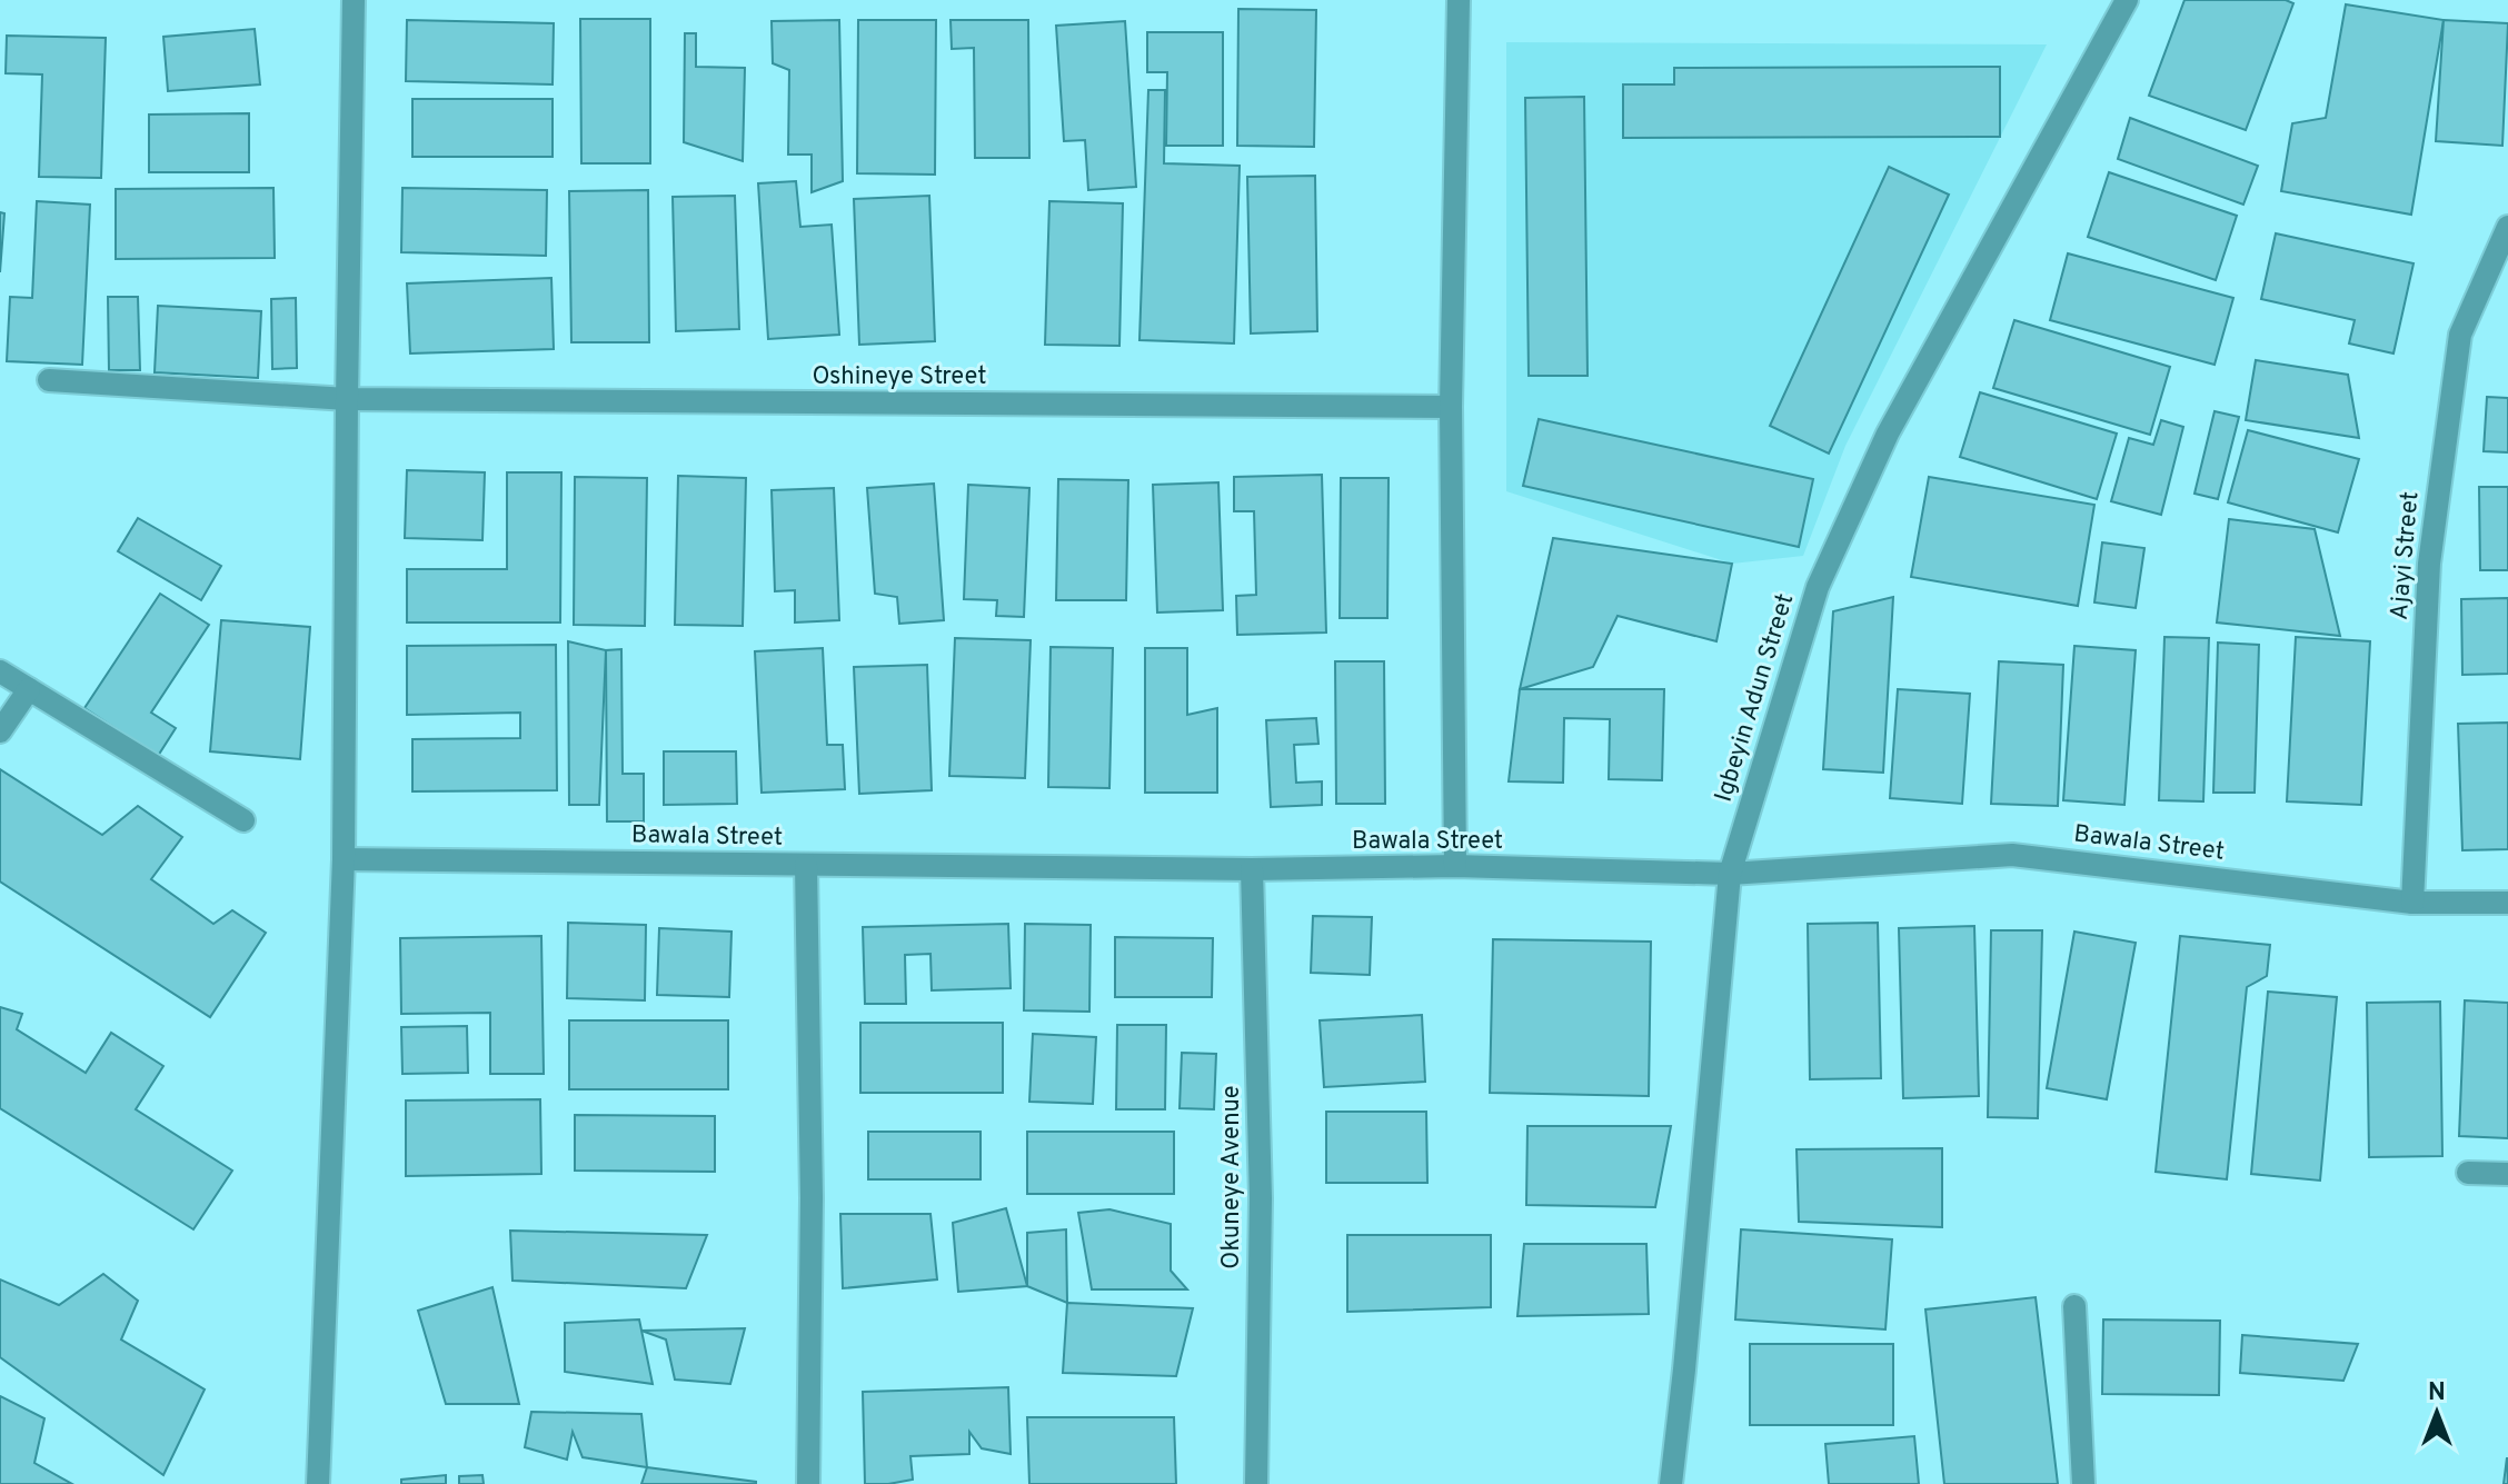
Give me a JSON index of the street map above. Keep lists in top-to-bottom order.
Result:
{
  "streets": {
    "street": [
      "Oshineye Street",
      "Ajayi Street",
      "Igbeyin Adun Street",
      "Bawala Street",
      "Okuneye Avenue"
    ]
  },
  "crossings": [
    ["Ajayi Street", "Bawala Street"],
    ["Igbeyin Adun Street", "Bawala Street"],
    ["Bawala Street", "Okuneye Avenue"]
  ],
  "north": "top"
}
